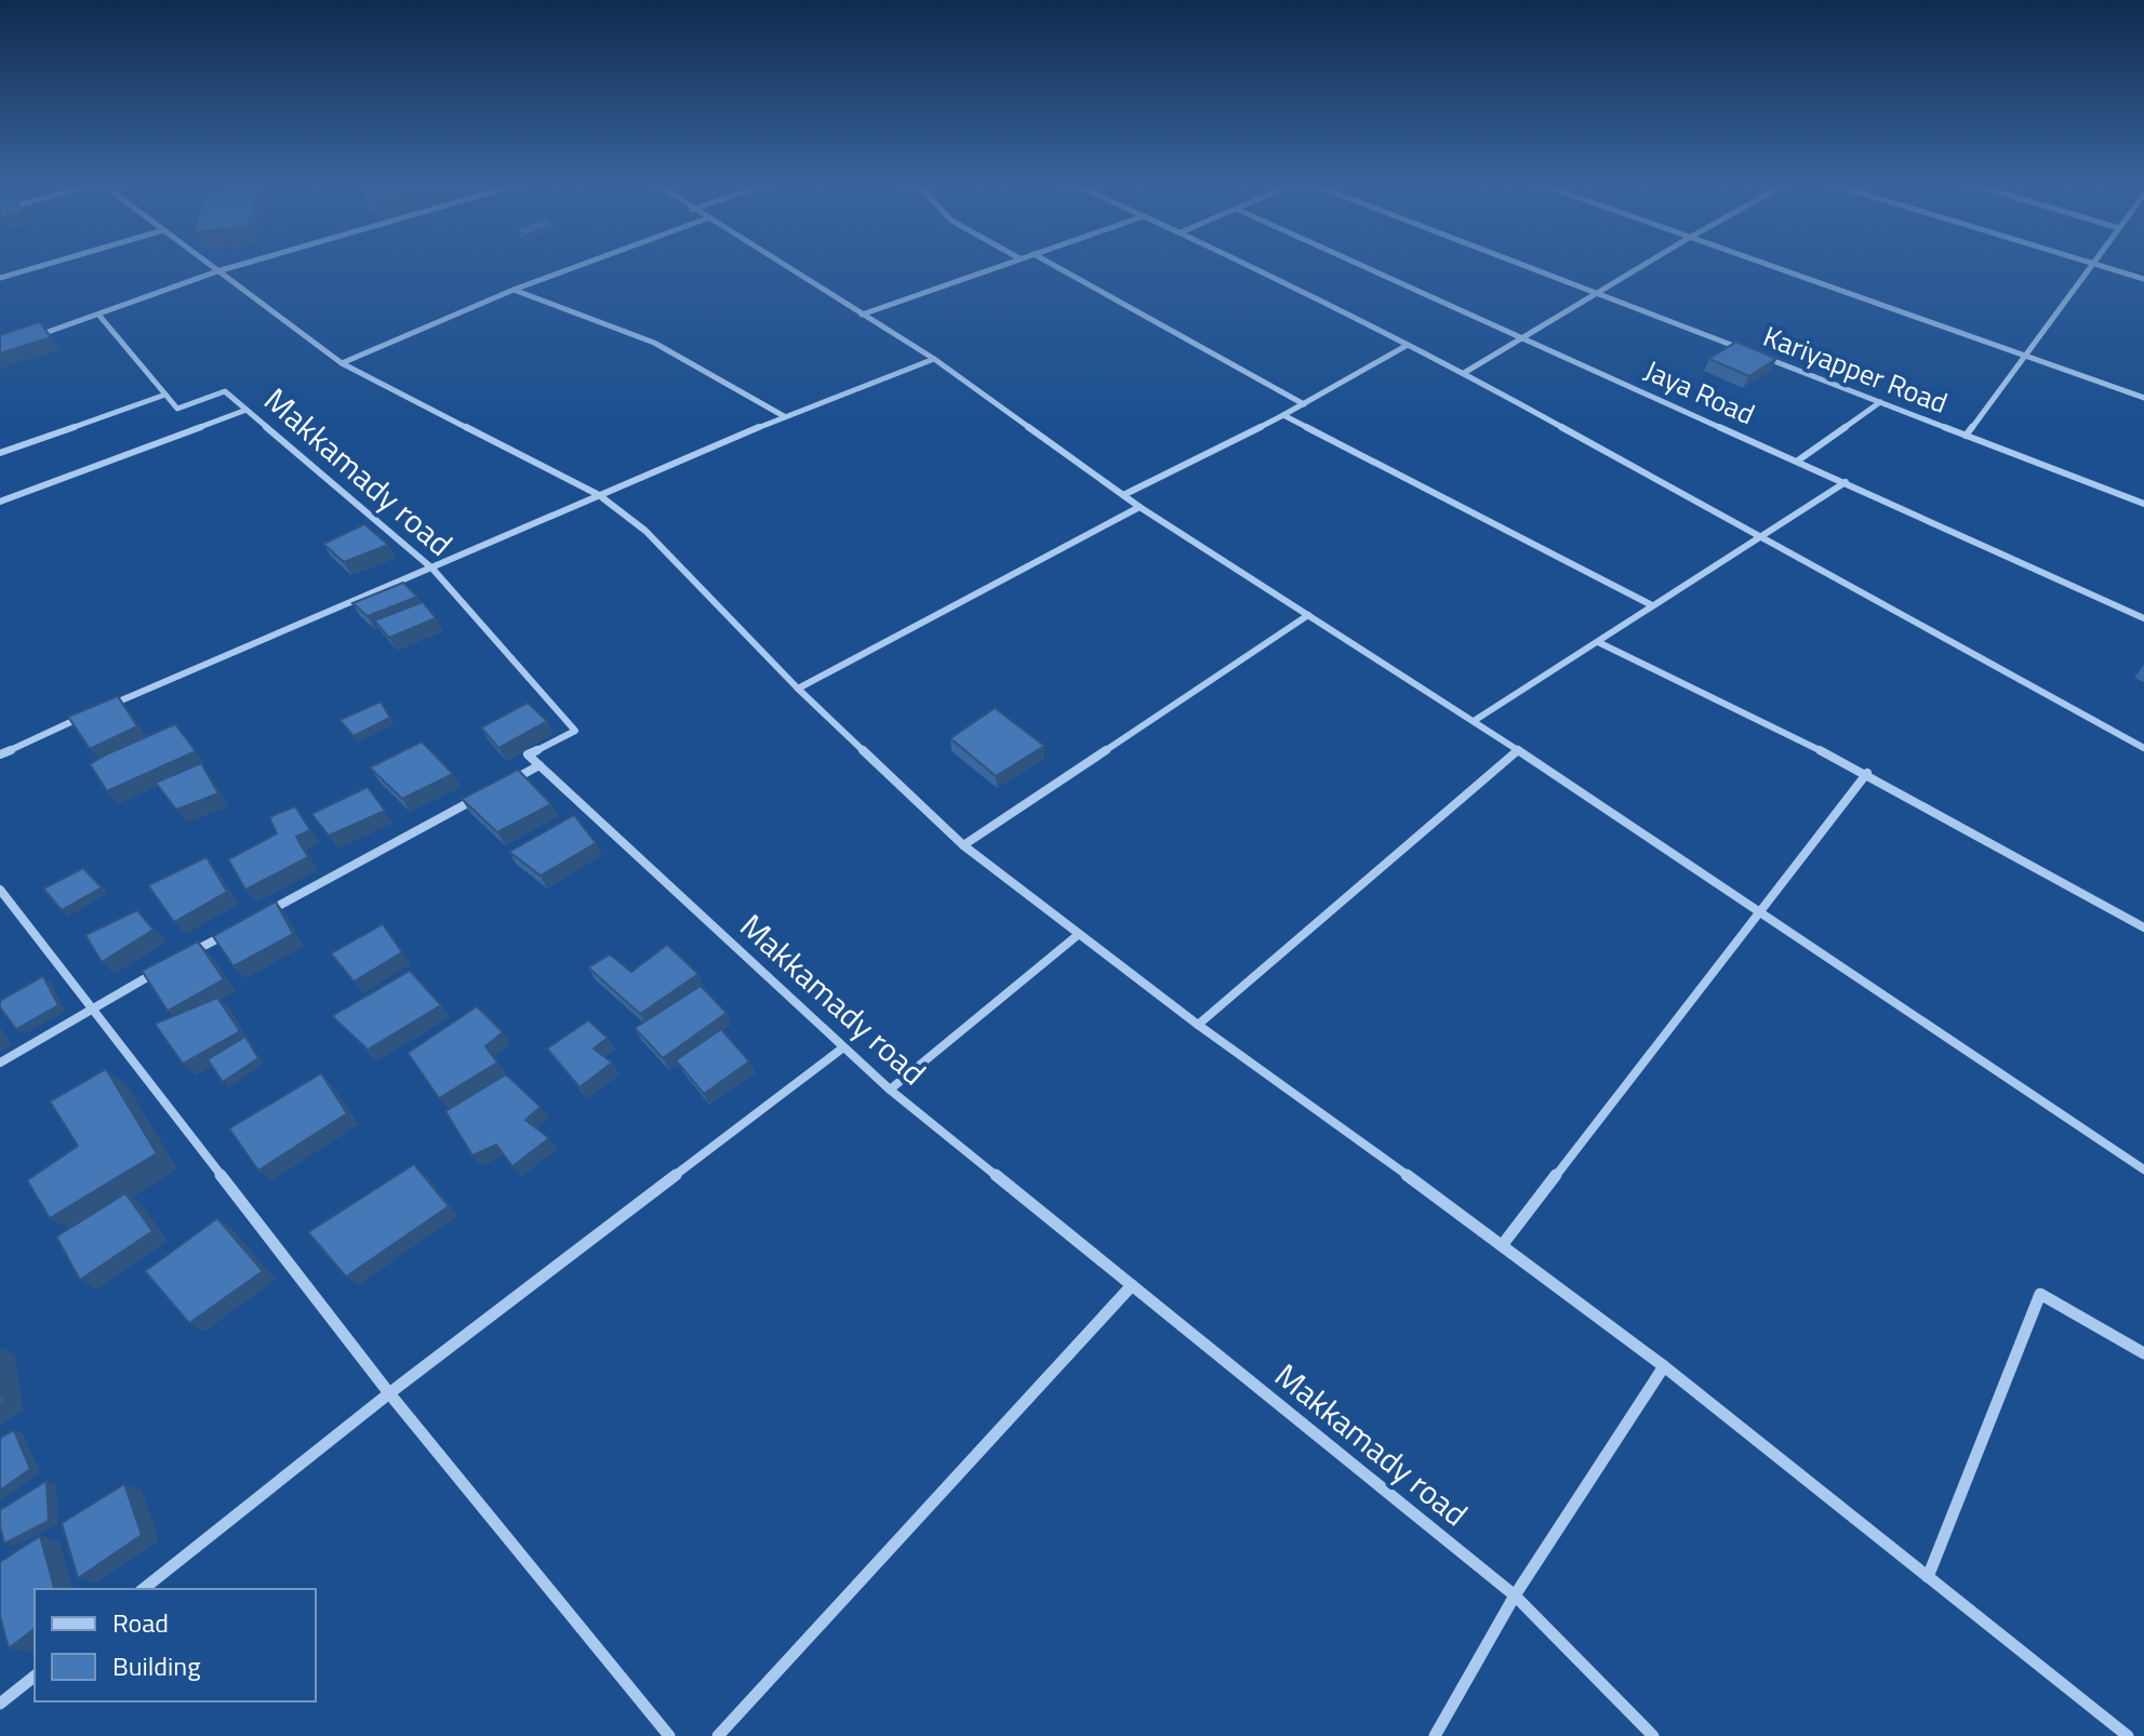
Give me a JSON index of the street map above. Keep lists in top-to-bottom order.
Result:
{
  "streets": {
    "street": ["Kariyapper Road", "Jaya Road", "Makkamady road"]
  },
  "legend": ["Road", "Building"]
}
